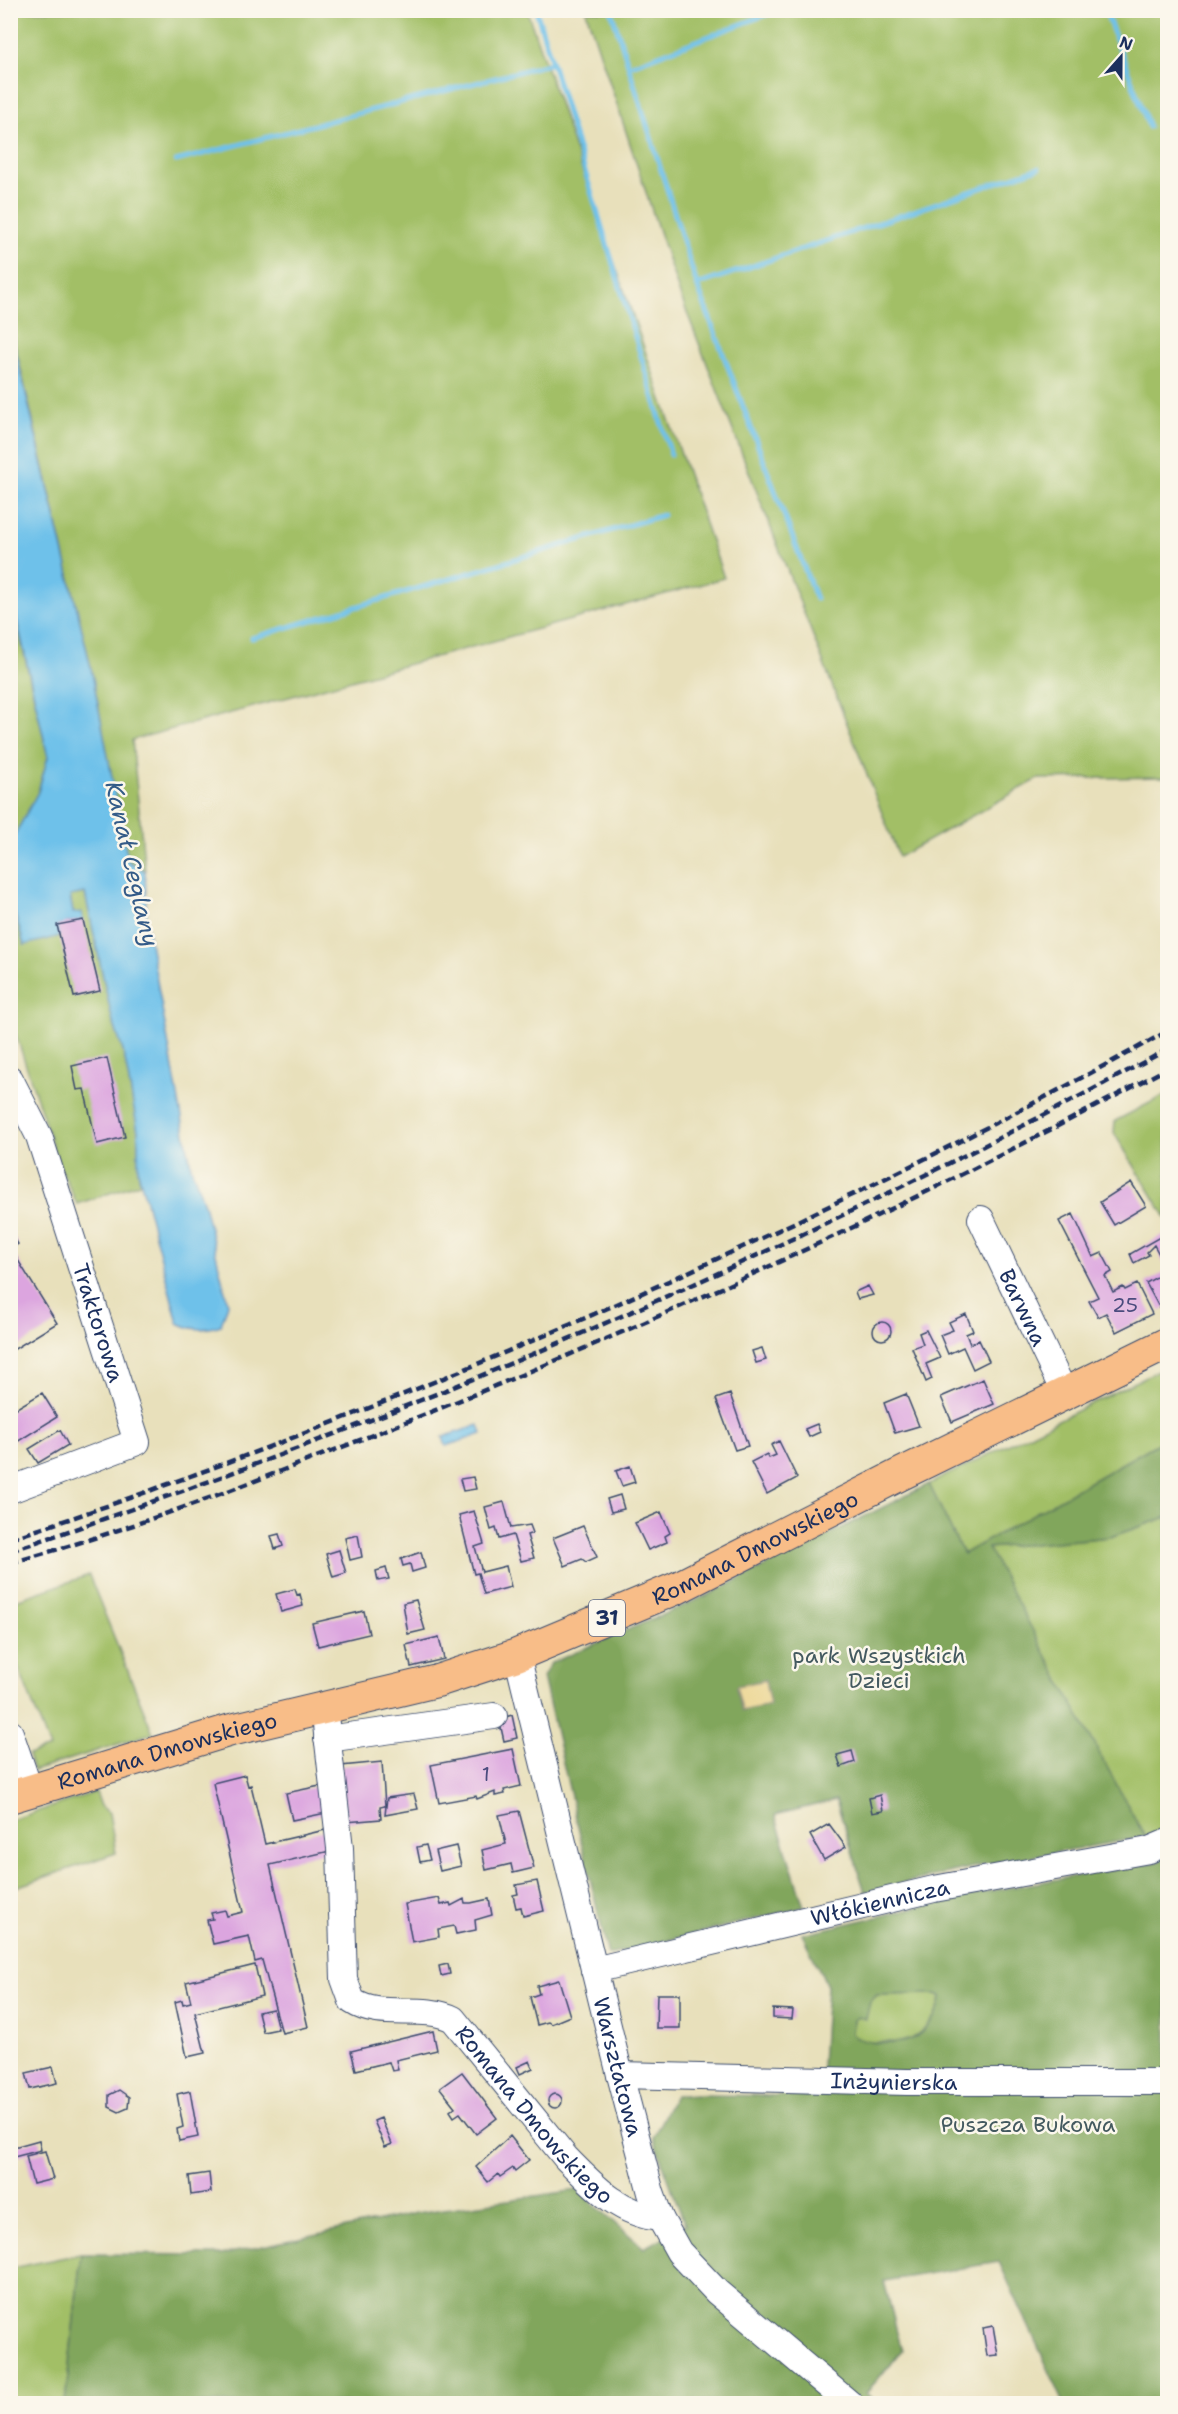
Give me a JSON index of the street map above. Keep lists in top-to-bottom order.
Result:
{
  "streets": {
    "main road": ["Romana Dmowskiego", "31"],
    "street": [
      "Barwna",
      "Traktorowa",
      "Włókiennicza",
      "Warsztatowa",
      "Inżynierska"
    ]
  },
  "crossings": [
    ["Barwna", "Romana Dmowskiego"],
    ["Romana Dmowskiego", "Warsztatowa"],
    ["Włókiennicza", "Warsztatowa"],
    ["Warsztatowa", "Inżynierska"]
  ],
  "water": ["Kanał Ceglany"],
  "parks": ["park Wszystkich Dzieci", "Puszcza Bukowa"],
  "house_numbers": ["25", "1"],
  "north": "top"
}
